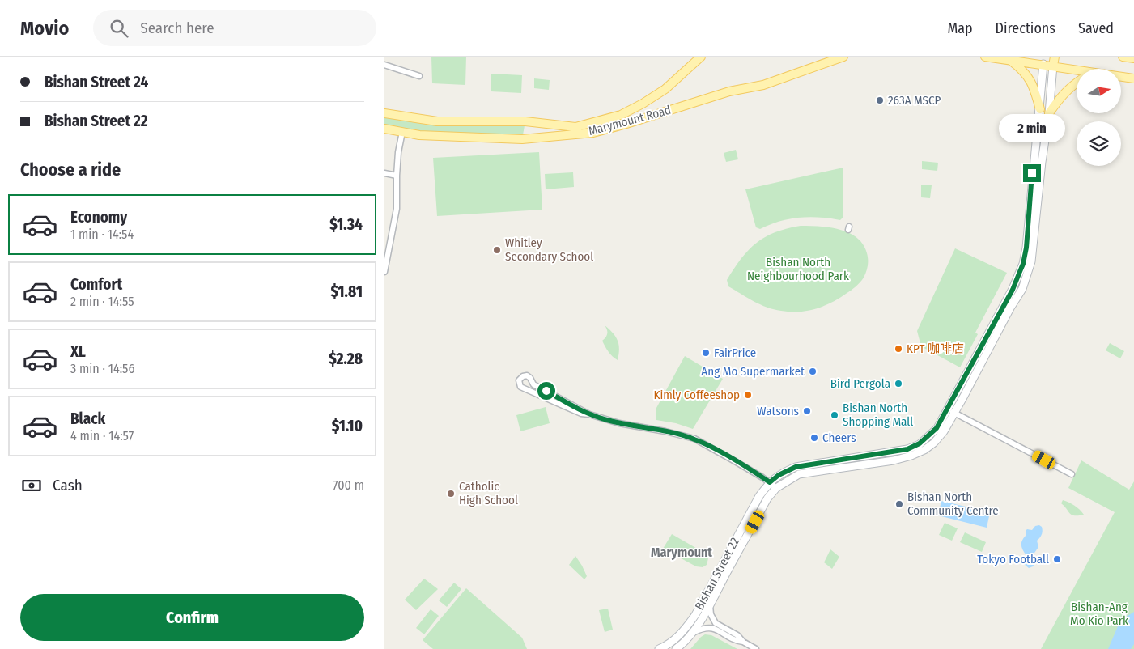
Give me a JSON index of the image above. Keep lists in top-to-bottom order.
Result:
{
  "streets": {
    "main road": ["Marymount Road", "Bishan Street 22"]
  },
  "districts": ["Marymount"],
  "parks": ["Bishan North Neighbourhood Park", "Bishan-Ang Mo Kio Park"],
  "places": [
    "263A MSCP",
    "Whitley Secondary School",
    "KPT 咖啡店",
    "FairPrice",
    "Ang Mo Supermarket",
    "Bird Pergola",
    "Kimly Coffeeshop",
    "Watsons",
    "Bishan North Shopping Mall",
    "Cheers",
    "Catholic High School",
    "Bishan North Community Centre",
    "Tokyo Football"
  ],
  "north": "right",
  "page": {
    "header": "Movio",
    "search": "Search here",
    "nav": ["Map", "Directions", "Saved"],
    "banner": ["Bishan Street 24", "Bishan Street 22"],
    "bubble": "2 min",
    "heading": "Choose a ride",
    "list": [
      {
        "name": "Economy",
        "note": "1 min · 14:54",
        "value": "$1.34"
      },
      {
        "name": "Comfort",
        "note": "2 min · 14:55",
        "value": "$1.81"
      },
      {
        "name": "XL",
        "note": "3 min · 14:56",
        "value": "$2.28"
      },
      {
        "name": "Black",
        "note": "4 min · 14:57",
        "value": "$1.10"
      }
    ],
    "pay": ["Cash", "700 m"],
    "buttons": "Confirm"
  }
}
